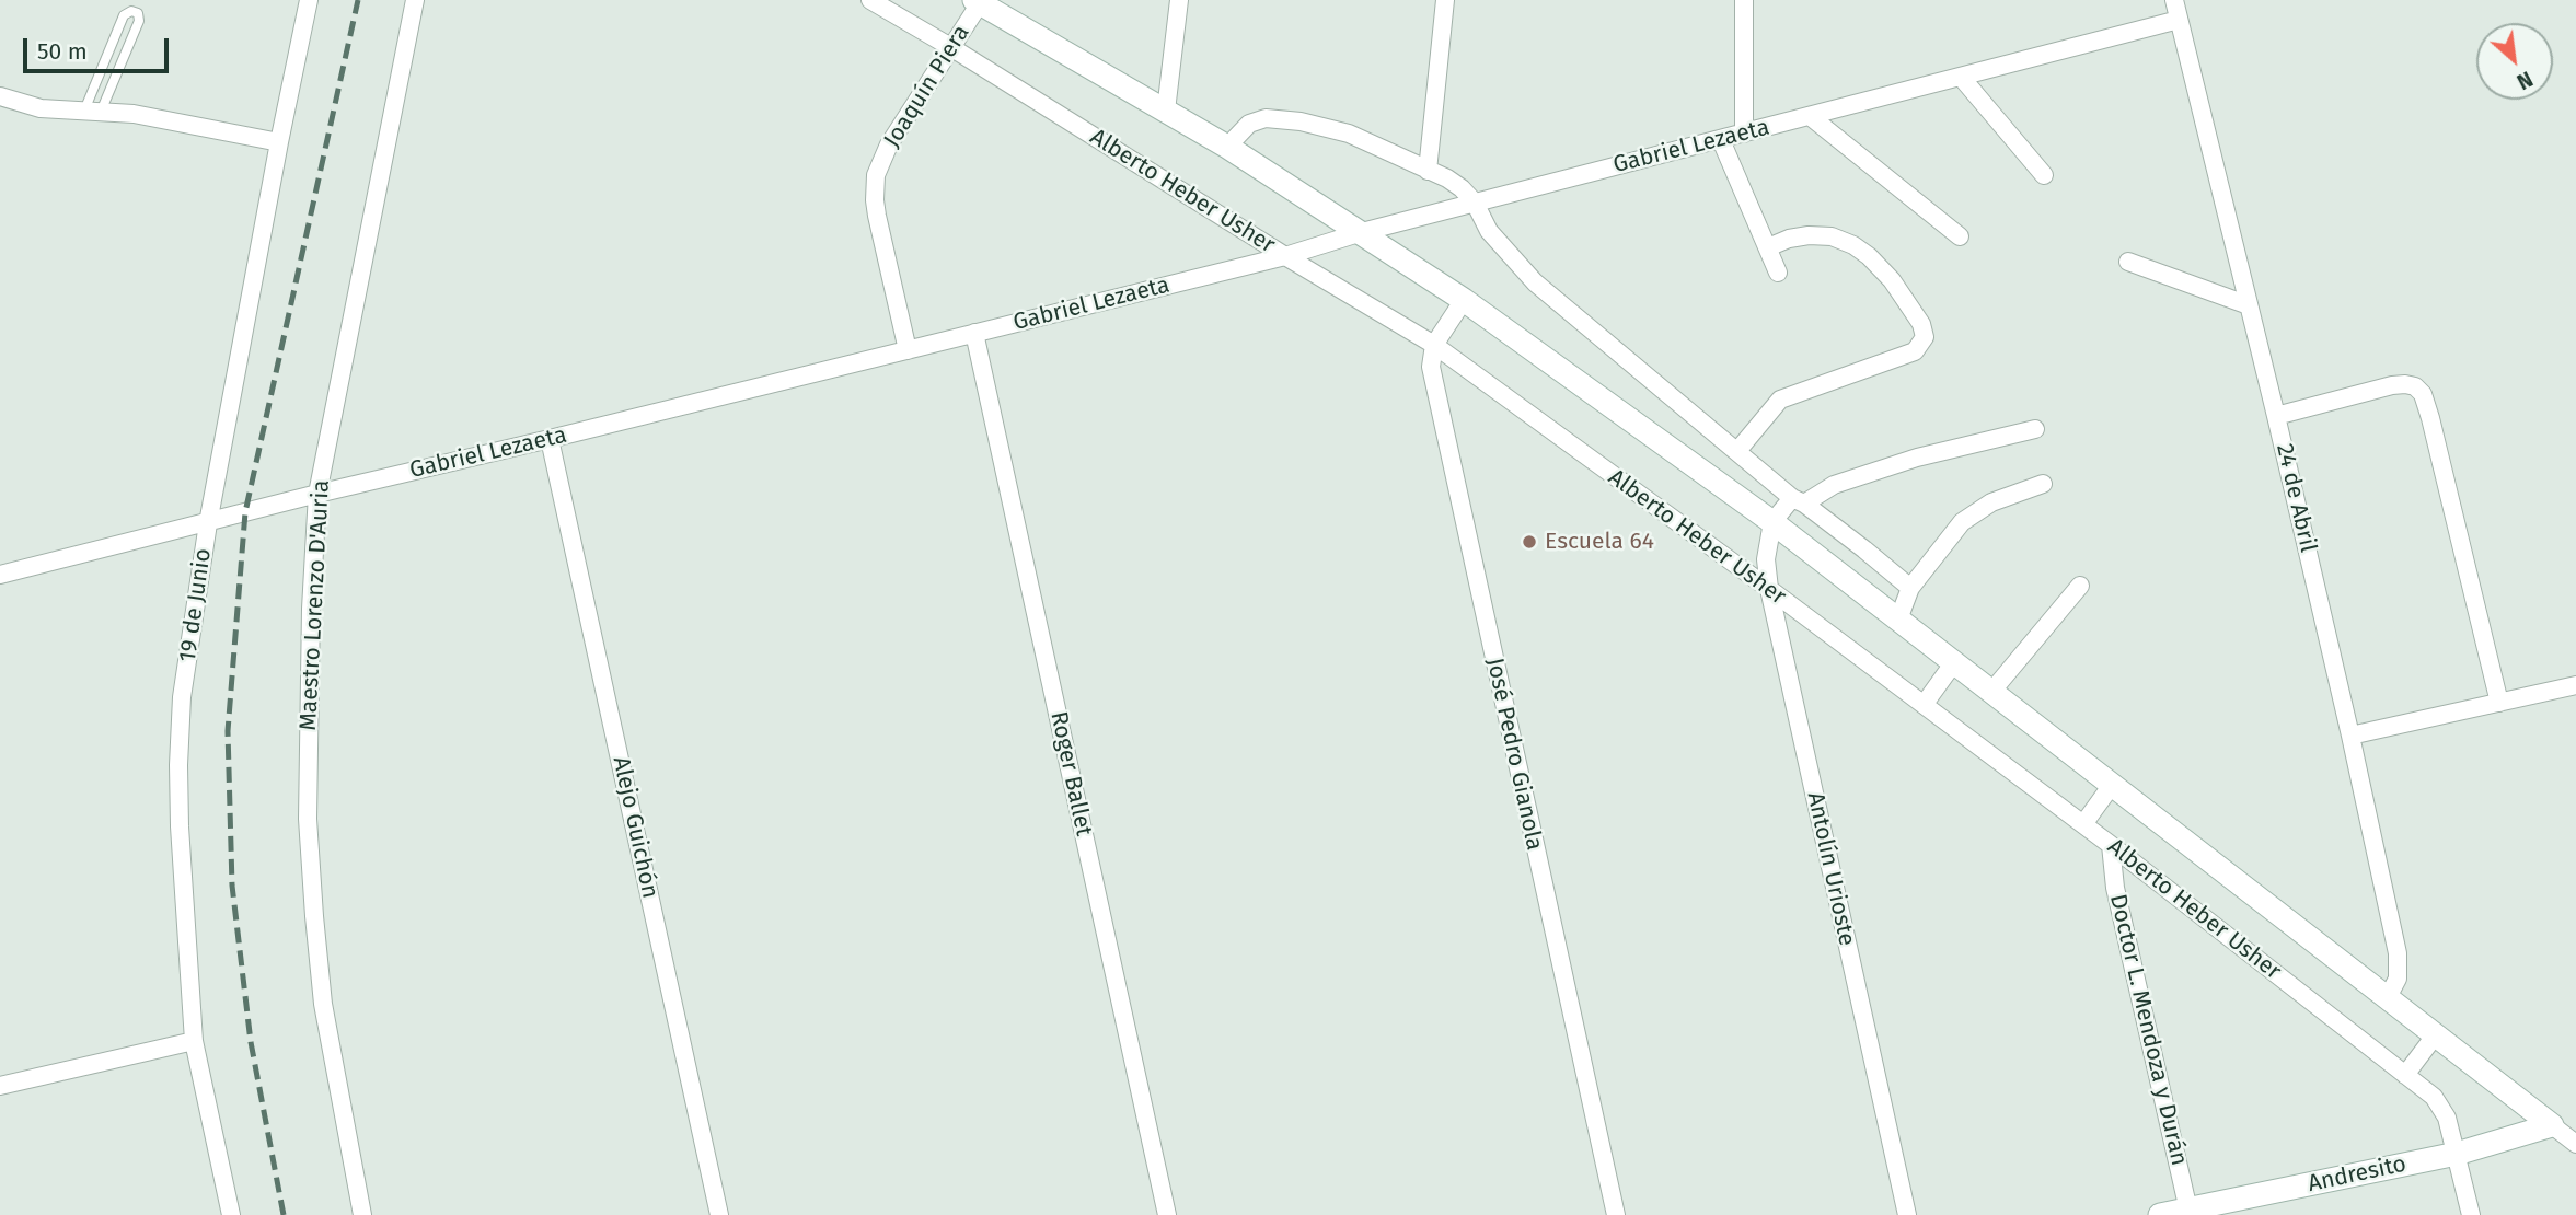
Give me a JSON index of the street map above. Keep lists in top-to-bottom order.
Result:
{
  "streets": {
    "street": [
      "Joaquín Piera",
      "Gabriel Lezaeta",
      "Alberto Heber Usher",
      "24 de Abril",
      "19 de Junio",
      "Maestro Lorenzo D'Auria",
      "José Pedro Gianola",
      "Roger Ballet",
      "Alejo Guichón",
      "Antolín Urioste",
      "Doctor L. Mendoza y Durán",
      "Andresito"
    ]
  },
  "crossings": [
    ["Joaquín Piera", "Gabriel Lezaeta"],
    ["Joaquín Piera", "Alberto Heber Usher"],
    ["Gabriel Lezaeta", "Alberto Heber Usher"],
    ["Gabriel Lezaeta", "24 de Abril"],
    ["Gabriel Lezaeta", "19 de Junio"],
    ["Gabriel Lezaeta", "Maestro Lorenzo D'Auria"],
    ["Gabriel Lezaeta", "Roger Ballet"],
    ["Gabriel Lezaeta", "Alejo Guichón"],
    ["Alberto Heber Usher", "José Pedro Gianola"],
    ["Alberto Heber Usher", "Antolín Urioste"],
    ["Alberto Heber Usher", "Doctor L. Mendoza y Durán"],
    ["Alberto Heber Usher", "Andresito"],
    ["Doctor L. Mendoza y Durán", "Andresito"]
  ],
  "places": ["Escuela 64"],
  "scale_bar": "50 m",
  "north": "bottom right"
}
